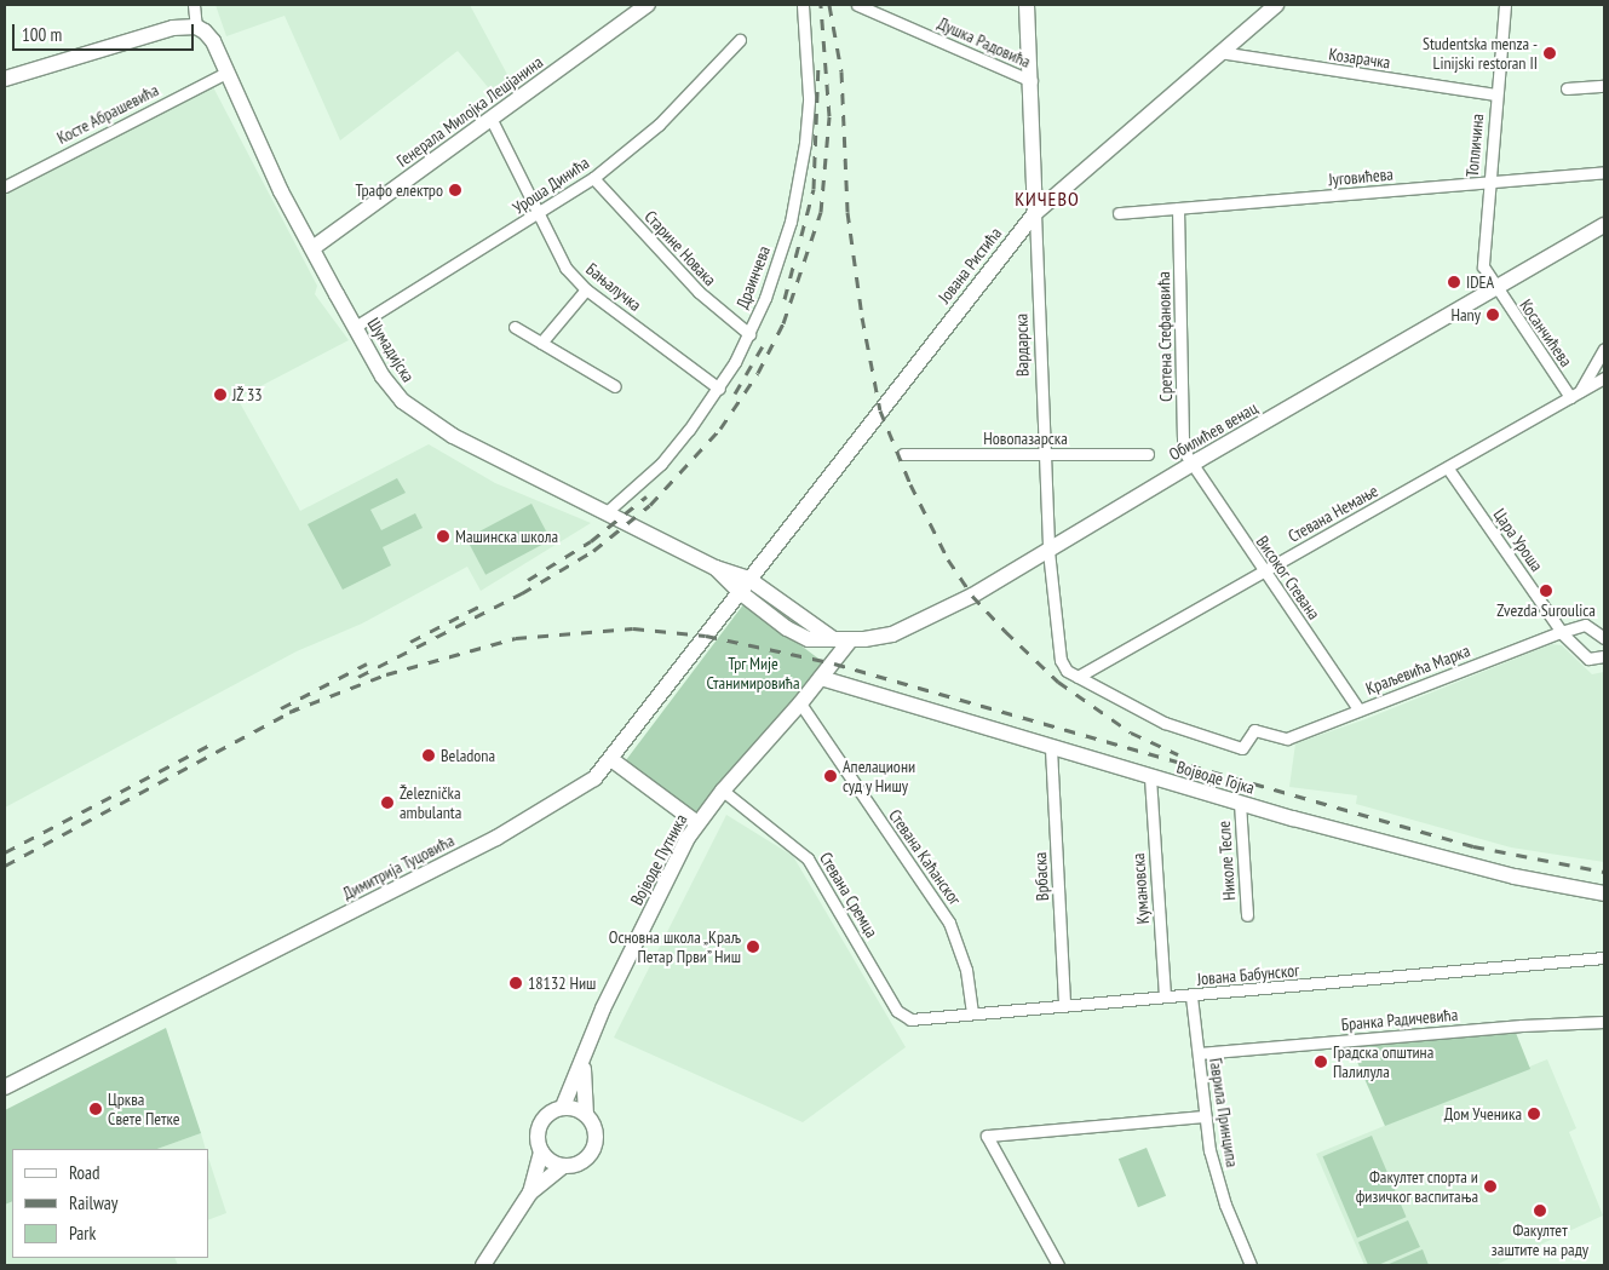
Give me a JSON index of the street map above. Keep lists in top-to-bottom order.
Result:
{
  "streets": {
    "street": [
      "Душка Радовића",
      "Козарачка",
      "Генерала Милојка Лешјанина",
      "Косте Абрашевића",
      "Топличина",
      "Југовићева",
      "Уроша Динића",
      "Старине Новака",
      "Јована Ристића",
      "Драинчева",
      "Бањалучка",
      "Косанчићева",
      "Сретена Стефановића",
      "Вардарска",
      "Шумадијска",
      "Обилићев венац",
      "Новопазарска",
      "Стевана Немање",
      "Цара Уроша",
      "Високог Стевана",
      "Краљевића Марка",
      "Војводе Гојка",
      "Стевана Каћанског",
      "Војводе Путника",
      "Николе Тесле",
      "Димитрија Туцовића",
      "Врбаска",
      "Кумановска",
      "Стевана Сремца",
      "Јована Бабунског",
      "Бранка Радичевића",
      "Гаврила Принципа"
    ]
  },
  "crossings": [
    ["Душка Радовића", "Вардарска"],
    ["Козарачка", "Топличина"],
    ["Козарачка", "Јована Ристића"],
    ["Генерала Милојка Лешјанина", "Бањалучка"],
    ["Генерала Милојка Лешјанина", "Шумадијска"],
    ["Косте Абрашевића", "Шумадијска"],
    ["Топличина", "Југовићева"],
    ["Топличина", "Косанчићева"],
    ["Топличина", "Обилићев венац"],
    ["Југовићева", "Сретена Стефановића"],
    ["Уроша Динића", "Старине Новака"],
    ["Уроша Динића", "Бањалучка"],
    ["Уроша Динића", "Шумадијска"],
    ["Старине Новака", "Драинчева"],
    ["Јована Ристића", "Вардарска"],
    ["Јована Ристића", "Шумадијска"],
    ["Јована Ристића", "Обилићев венац"],
    ["Јована Ристића", "Димитрија Туцовића"],
    ["Драинчева", "Бањалучка"],
    ["Драинчева", "Шумадијска"],
    ["Косанчићева", "Обилићев венац"],
    ["Косанчићева", "Стевана Немање"],
    ["Сретена Стефановића", "Обилићев венац"],
    ["Сретена Стефановића", "Високог Стевана"],
    ["Вардарска", "Обилићев венац"],
    ["Вардарска", "Новопазарска"],
    ["Вардарска", "Стевана Немање"],
    ["Вардарска", "Краљевића Марка"],
    ["Шумадијска", "Обилићев венац"],
    ["Шумадијска", "Димитрија Туцовића"],
    ["Обилићев венац", "Високог Стевана"],
    ["Обилићев венац", "Војводе Путника"],
    ["Обилићев венац", "Димитрија Туцовића"],
    ["Стевана Немање", "Цара Уроша"],
    ["Стевана Немање", "Високог Стевана"],
    ["Стевана Немање", "Краљевића Марка"],
    ["Цара Уроша", "Краљевића Марка"],
    ["Високог Стевана", "Краљевића Марка"],
    ["Војводе Гојка", "Војводе Путника"],
    ["Војводе Гојка", "Николе Тесле"],
    ["Војводе Гојка", "Врбаска"],
    ["Војводе Гојка", "Кумановска"],
    ["Стевана Каћанског", "Војводе Путника"],
    ["Стевана Каћанског", "Јована Бабунског"],
    ["Војводе Путника", "Стевана Сремца"],
    ["Врбаска", "Јована Бабунског"],
    ["Кумановска", "Јована Бабунског"],
    ["Стевана Сремца", "Јована Бабунског"],
    ["Јована Бабунског", "Гаврила Принципа"],
    ["Бранка Радичевића", "Гаврила Принципа"]
  ],
  "districts": ["КИЧЕВО"],
  "parks": ["Трг Мије Станимировића"],
  "places": [
    "Studentska menza - Linijski restoran II",
    "Трафо електро",
    "IDEA",
    "Hany",
    "JŽ 33",
    "Машинска школа",
    "Zvezda Suroulica",
    "Beladona",
    "Апелациони суд у Нишу",
    "Železnička ambulanta",
    "Основна школа „Краљ Петар Први” Ниш",
    "18132 Ниш",
    "Градска општина Палилула",
    "Црква Свете Петке",
    "Дом Ученика",
    "Факултет спорта и физичког васпитања",
    "Факултет заштите на раду"
  ],
  "legend": ["Road", "Railway", "Park"],
  "scale_bar": "100 m"
}
